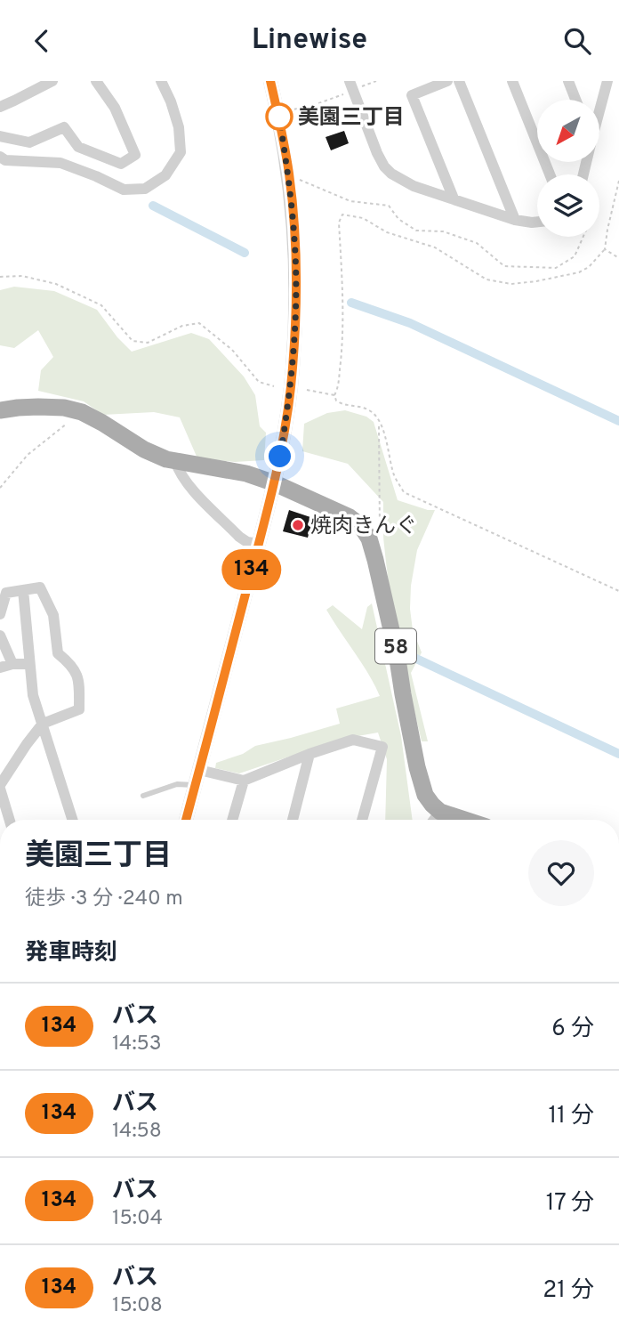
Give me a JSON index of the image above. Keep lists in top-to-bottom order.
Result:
{
  "streets": {
    "main road": ["58"]
  },
  "places": ["美園三丁目", "焼肉きんぐ"],
  "lines": ["bus line 134"],
  "north": "bottom left",
  "page": {
    "header": "Linewise",
    "on_map": "134",
    "heading": [
      ["美園三丁目", "徒歩 · 3 分 · 240 m"],
      "発車時刻"
    ],
    "list": [
      {
        "mark": "134",
        "name": "バス",
        "note": "14:53",
        "value": "6 分"
      },
      {
        "mark": "134",
        "name": "バス",
        "note": "14:58",
        "value": "11 分"
      },
      {
        "mark": "134",
        "name": "バス",
        "note": "15:04",
        "value": "17 分"
      },
      {
        "mark": "134",
        "name": "バス",
        "note": "15:08",
        "value": "21 分"
      }
    ]
  }
}
